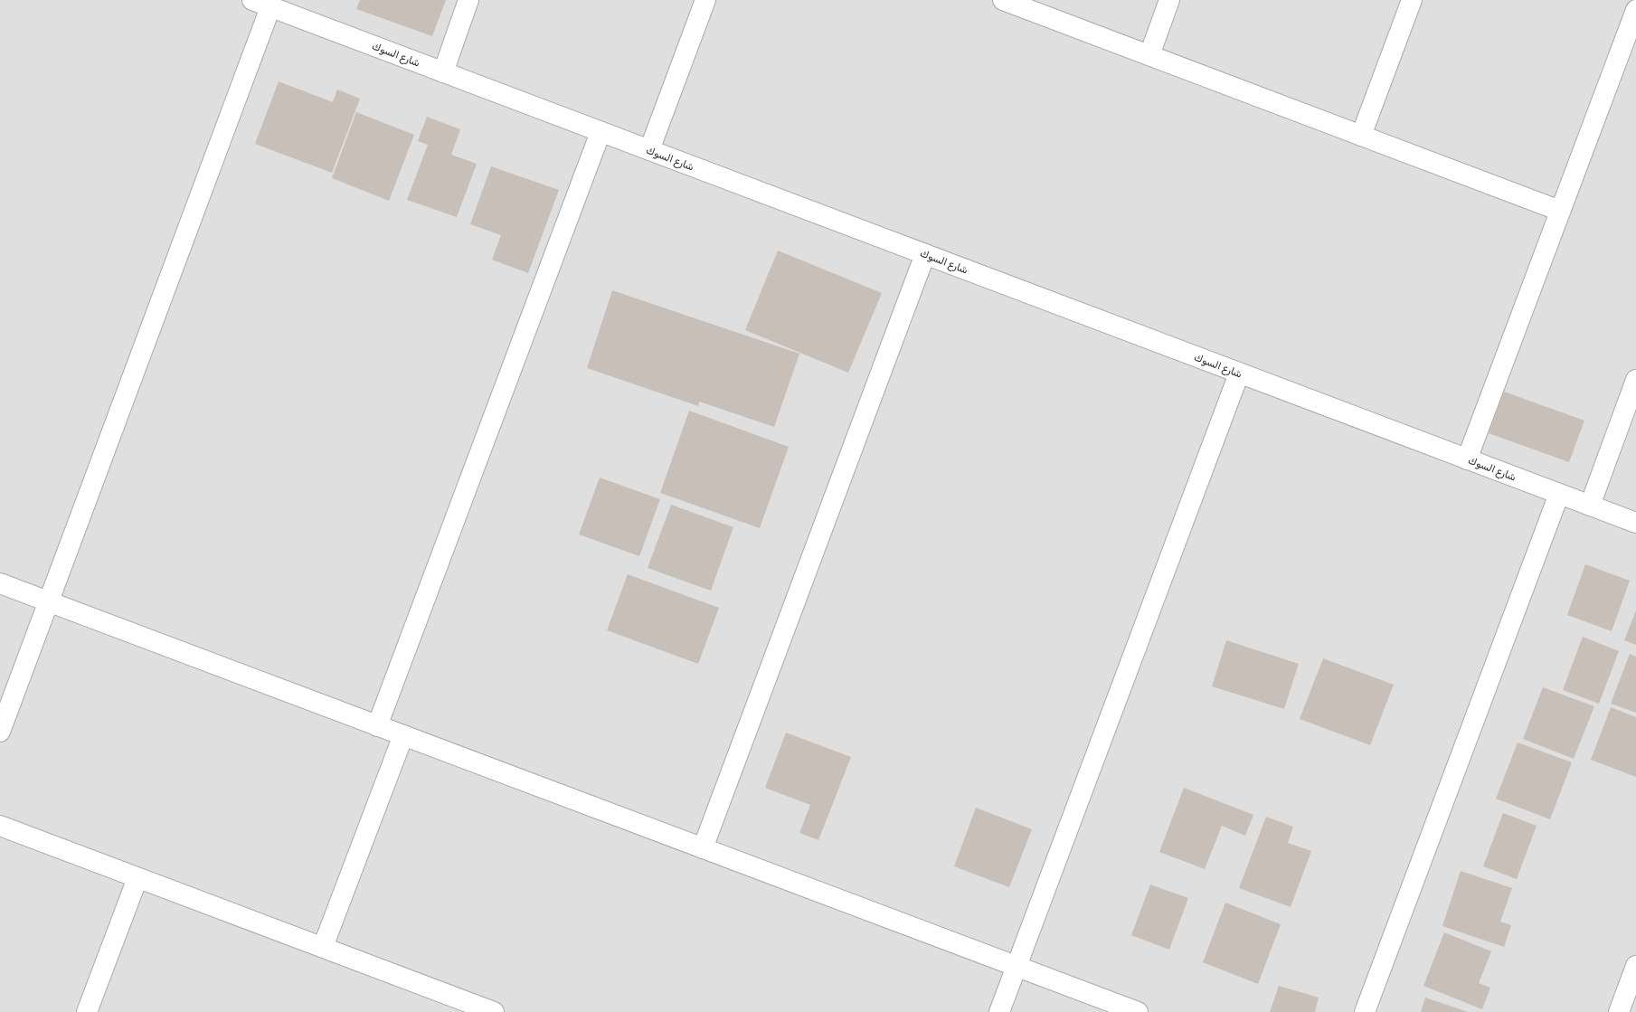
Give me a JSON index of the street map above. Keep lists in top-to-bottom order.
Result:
{
  "streets": {
    "street": ["شارع السوك"]
  }
}
